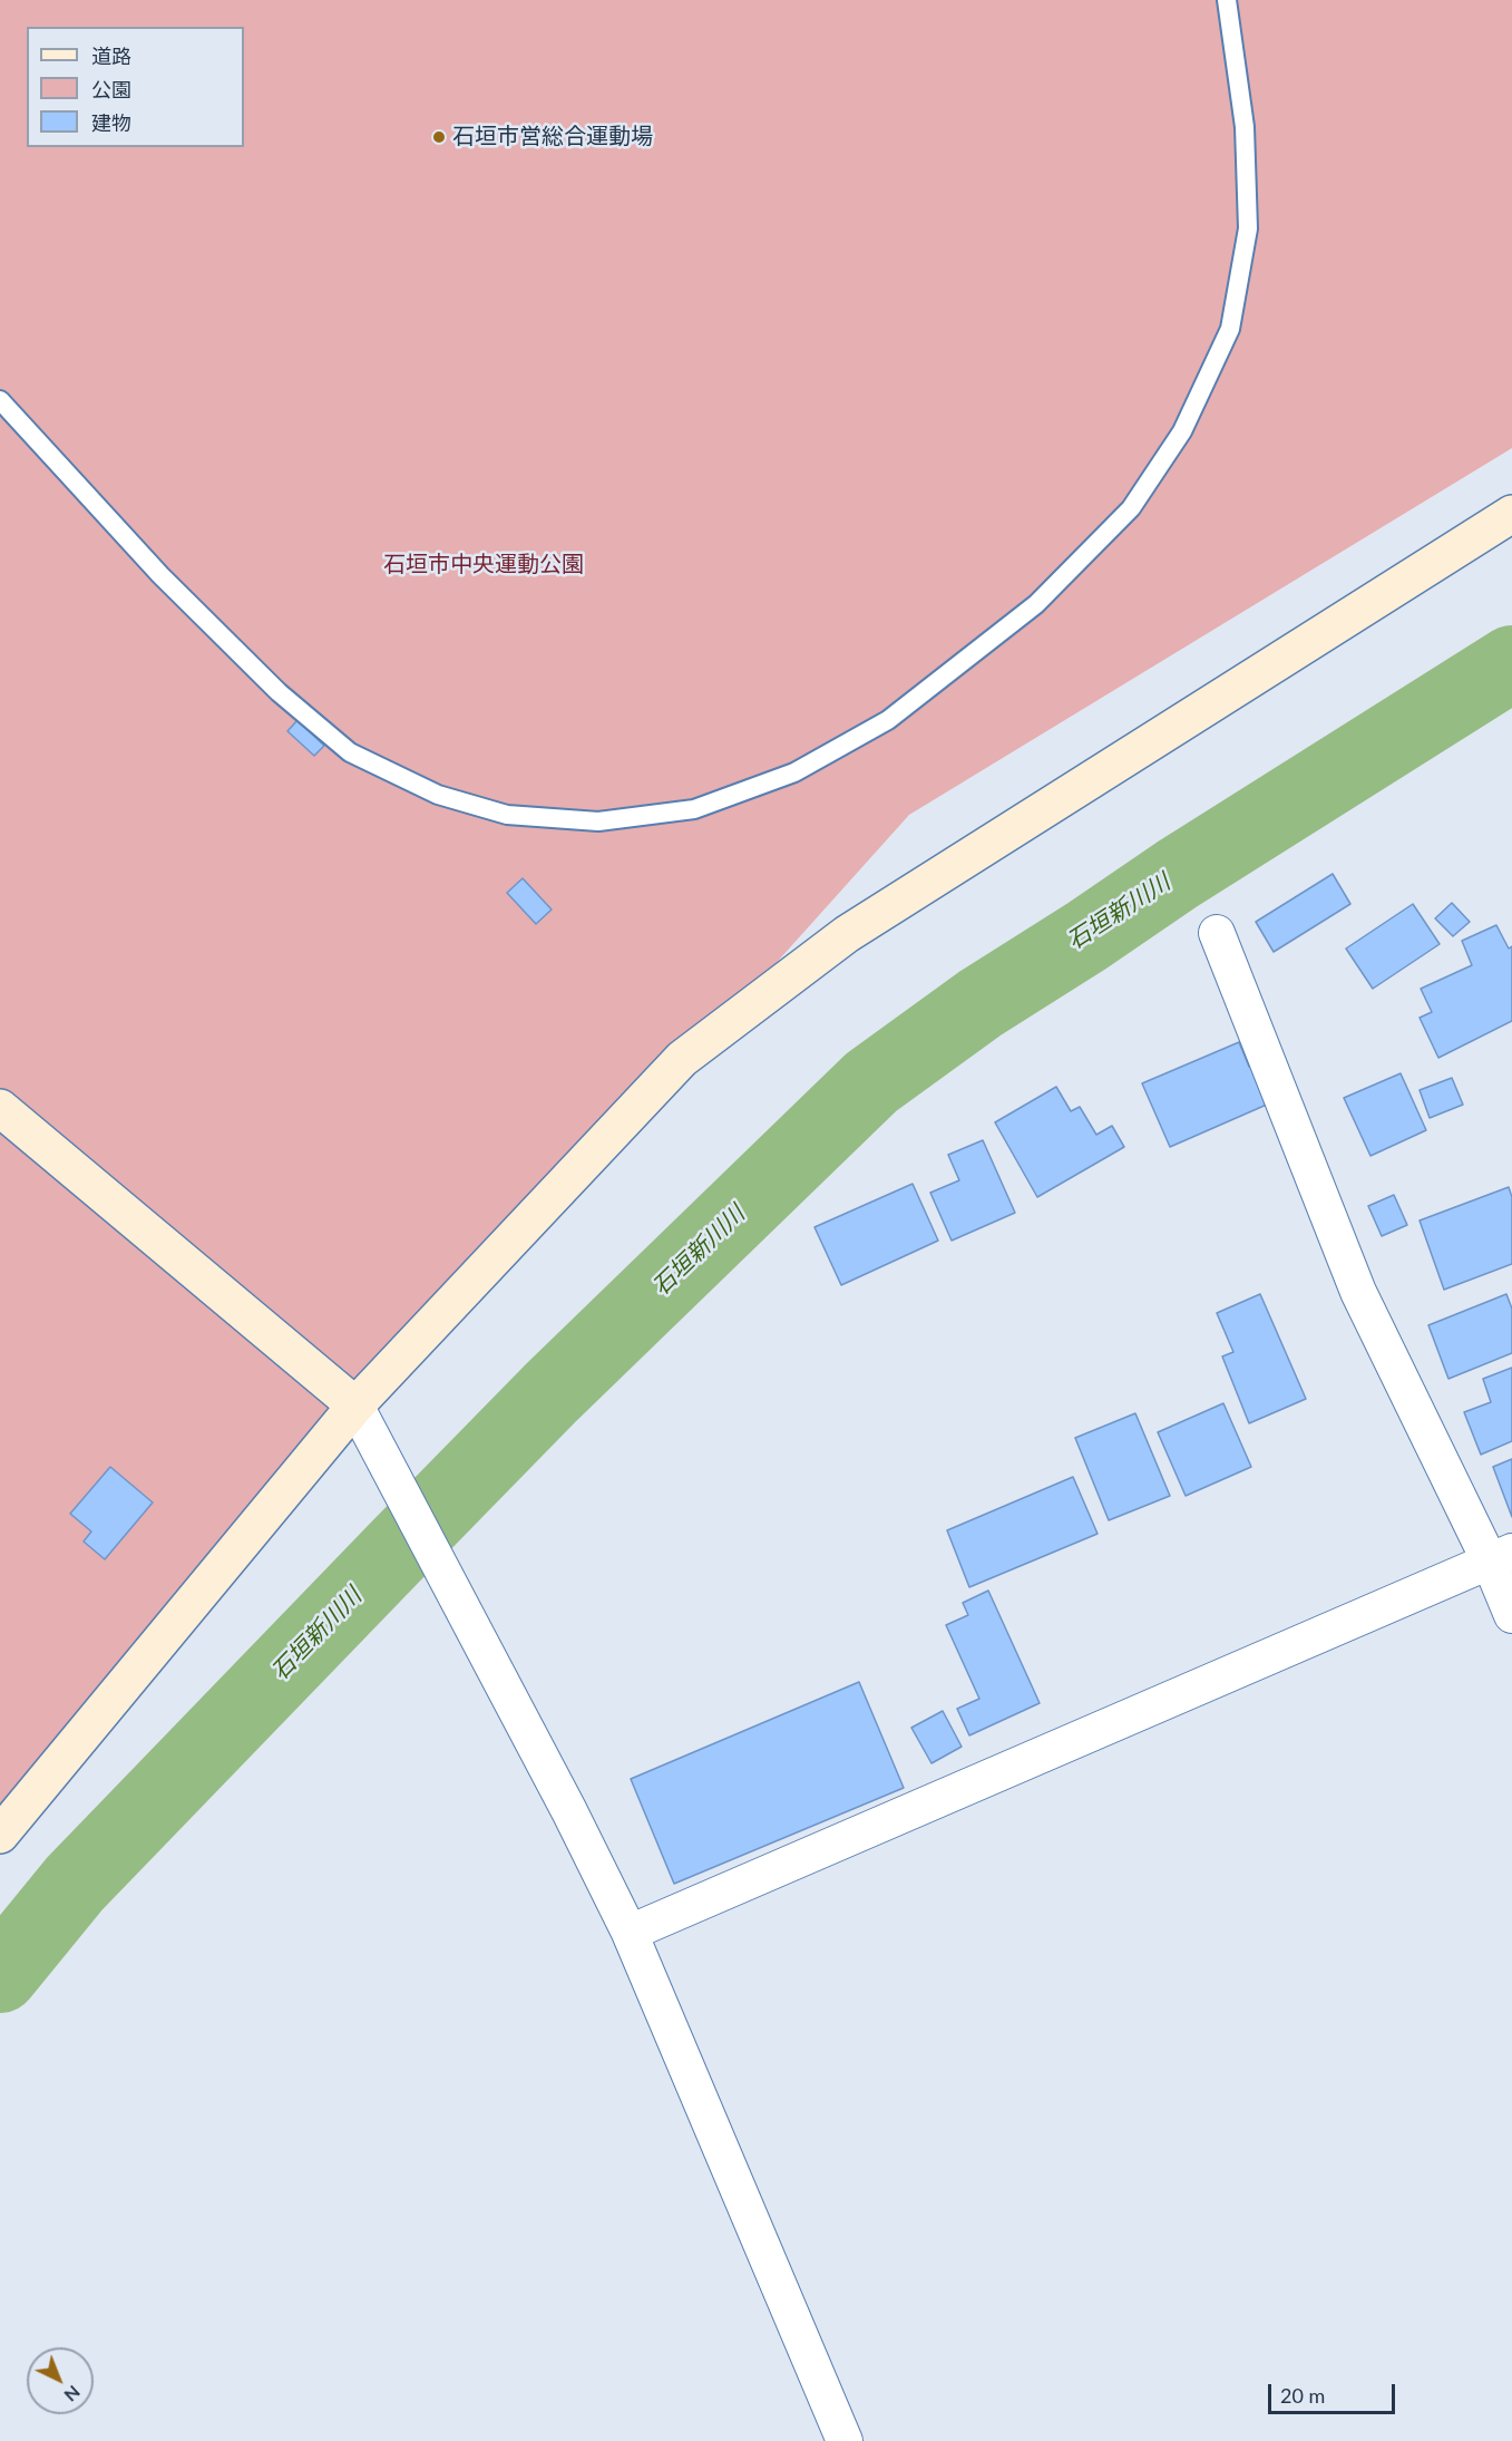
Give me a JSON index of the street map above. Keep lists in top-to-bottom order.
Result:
{
  "water": ["石垣新川川"],
  "parks": ["石垣市中央運動公園"],
  "places": ["石垣市営総合運動場"],
  "legend": ["道路", "公園", "建物"],
  "scale_bar": "20 m",
  "north": "bottom right"
}
